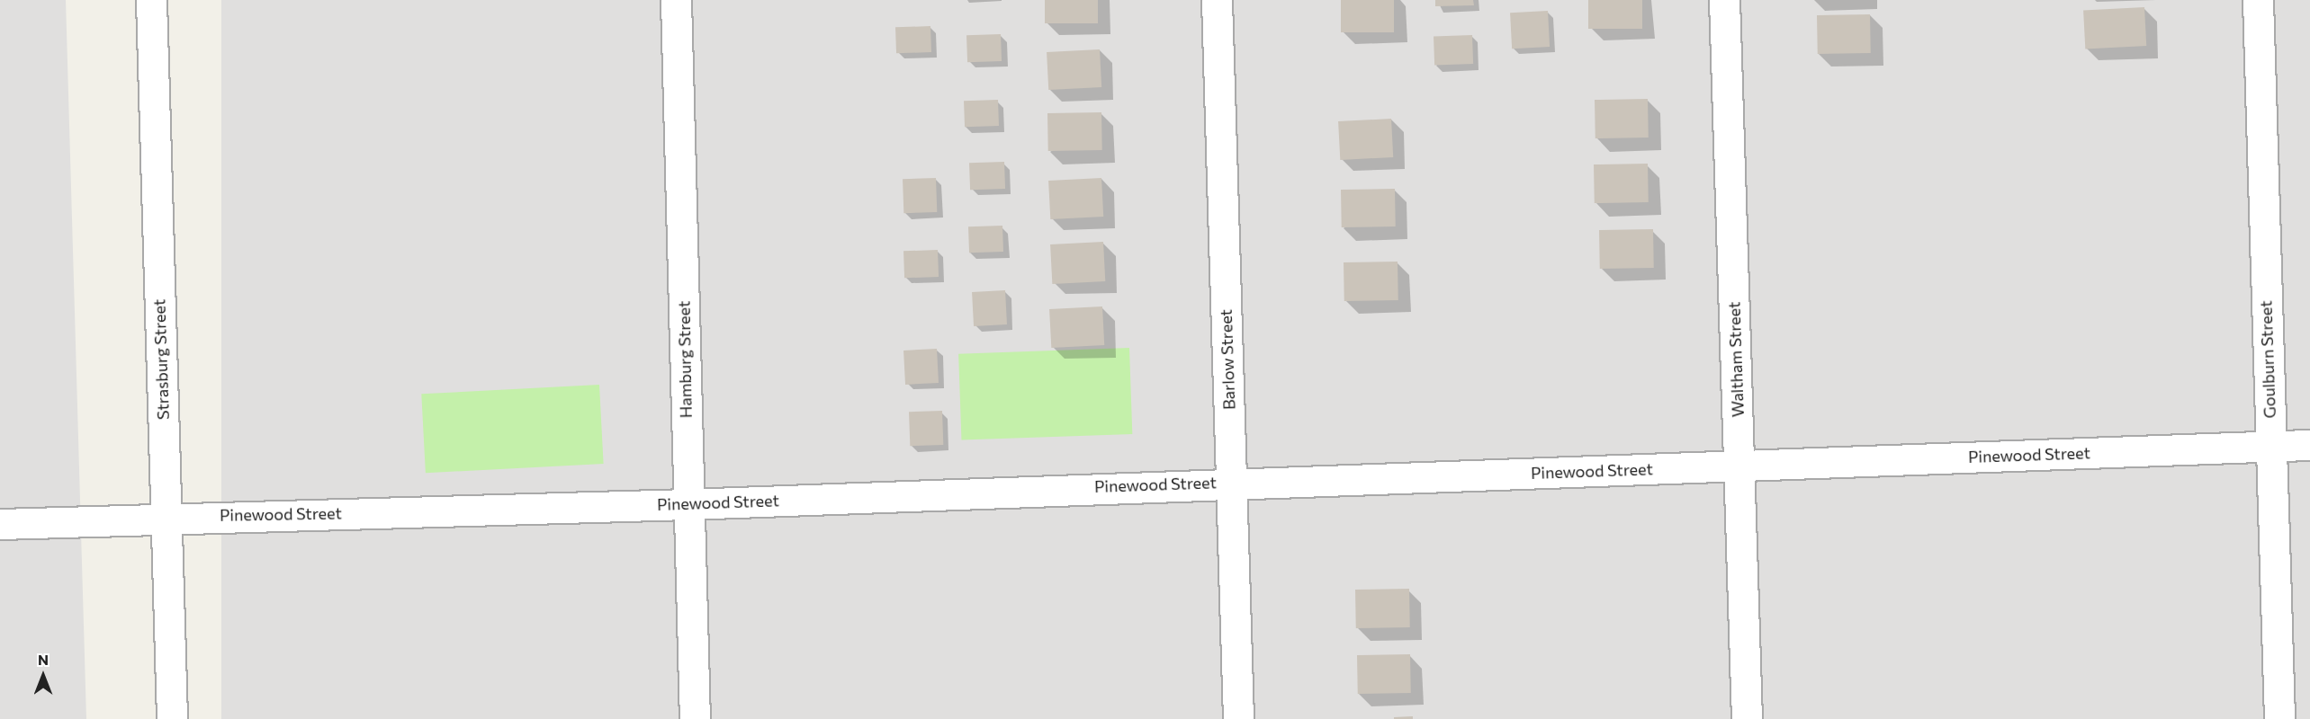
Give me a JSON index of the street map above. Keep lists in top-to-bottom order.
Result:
{
  "streets": {
    "street": [
      "Strasburg Street",
      "Hamburg Street",
      "Barlow Street",
      "Waltham Street",
      "Goulburn Street",
      "Pinewood Street"
    ]
  },
  "crossings": [
    ["Strasburg Street", "Pinewood Street"],
    ["Hamburg Street", "Pinewood Street"],
    ["Barlow Street", "Pinewood Street"],
    ["Waltham Street", "Pinewood Street"],
    ["Goulburn Street", "Pinewood Street"]
  ],
  "north": "top"
}
